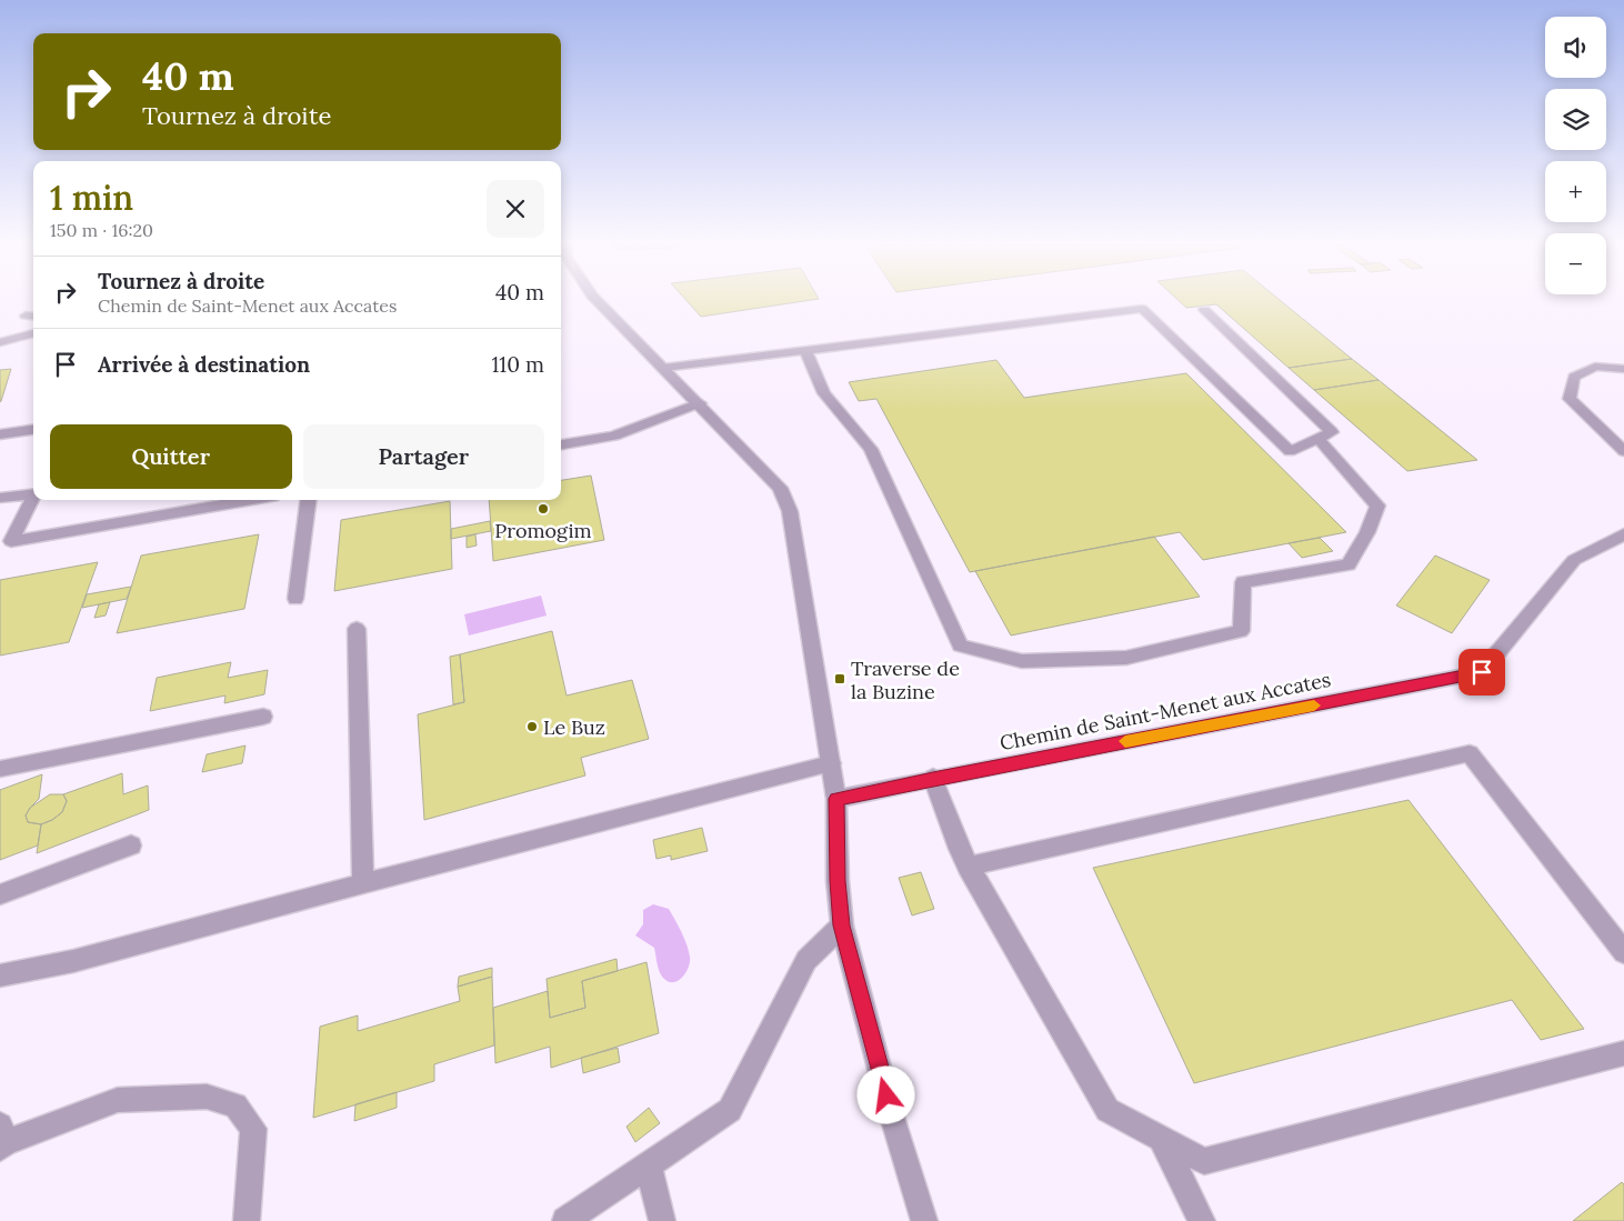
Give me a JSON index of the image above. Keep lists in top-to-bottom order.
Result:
{
  "streets": {
    "street": ["Chemin de Saint-Menet aux Accates"]
  },
  "places": {
    "other": ["Promogim", "Le Buz"],
    "transit": ["Traverse de la Buzine"]
  },
  "page": {
    "map_buttons": ["+", "−"],
    "turn": ["40 m", "Tournez à droite"],
    "heading": ["1 min", "150 m · 16:20"],
    "list": [
      {
        "name": "Tournez à droite",
        "note": "Chemin de Saint-Menet aux Accates",
        "value": "40 m"
      },
      {
        "name": "Arrivée à destination",
        "value": "110 m"
      }
    ],
    "buttons": ["Quitter", "Partager"]
  }
}
